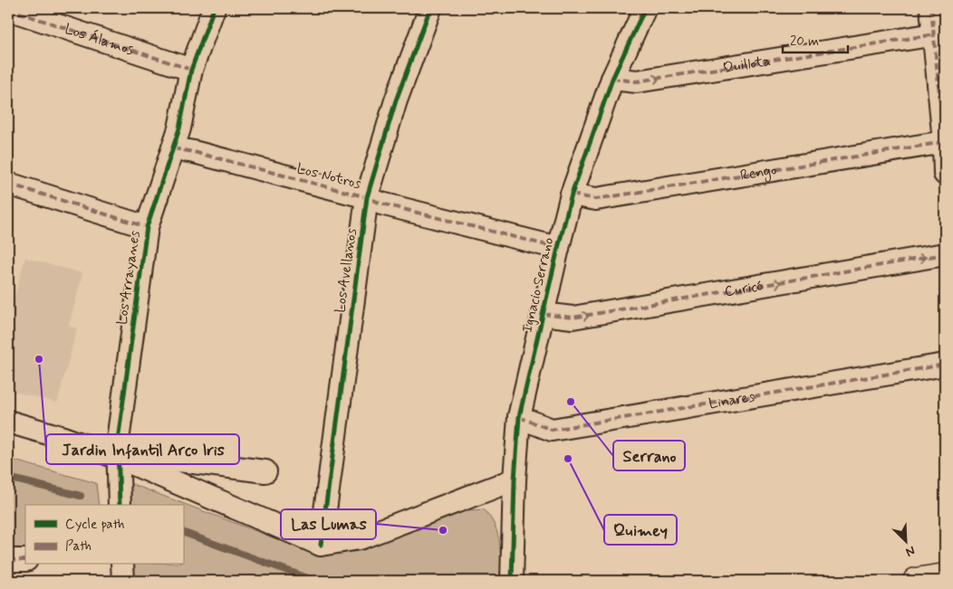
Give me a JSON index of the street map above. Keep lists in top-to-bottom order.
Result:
{
  "streets": {
    "street": [
      "Los Álamos",
      "Quillota",
      "Rengo",
      "Los Notros",
      "Los Avellanos",
      "Los Arrayanes",
      "Ignacio Serrano",
      "Curicó",
      "Linares"
    ]
  },
  "crossings": [
    ["Los Álamos", "Los Arrayanes"],
    ["Quillota", "Ignacio Serrano"],
    ["Rengo", "Ignacio Serrano"],
    ["Los Notros", "Los Avellanos"],
    ["Los Notros", "Los Arrayanes"],
    ["Los Notros", "Ignacio Serrano"],
    ["Ignacio Serrano", "Curicó"],
    ["Ignacio Serrano", "Linares"]
  ],
  "one_way": ["Quillota", "Curicó"],
  "places": [
    "Jardin Infantil Arco Iris",
    "Serrano",
    "Quimey",
    "Las Lumas"
  ],
  "legend": ["Cycle path", "Path"],
  "scale_bar": "20 m",
  "north": "bottom right"
}
